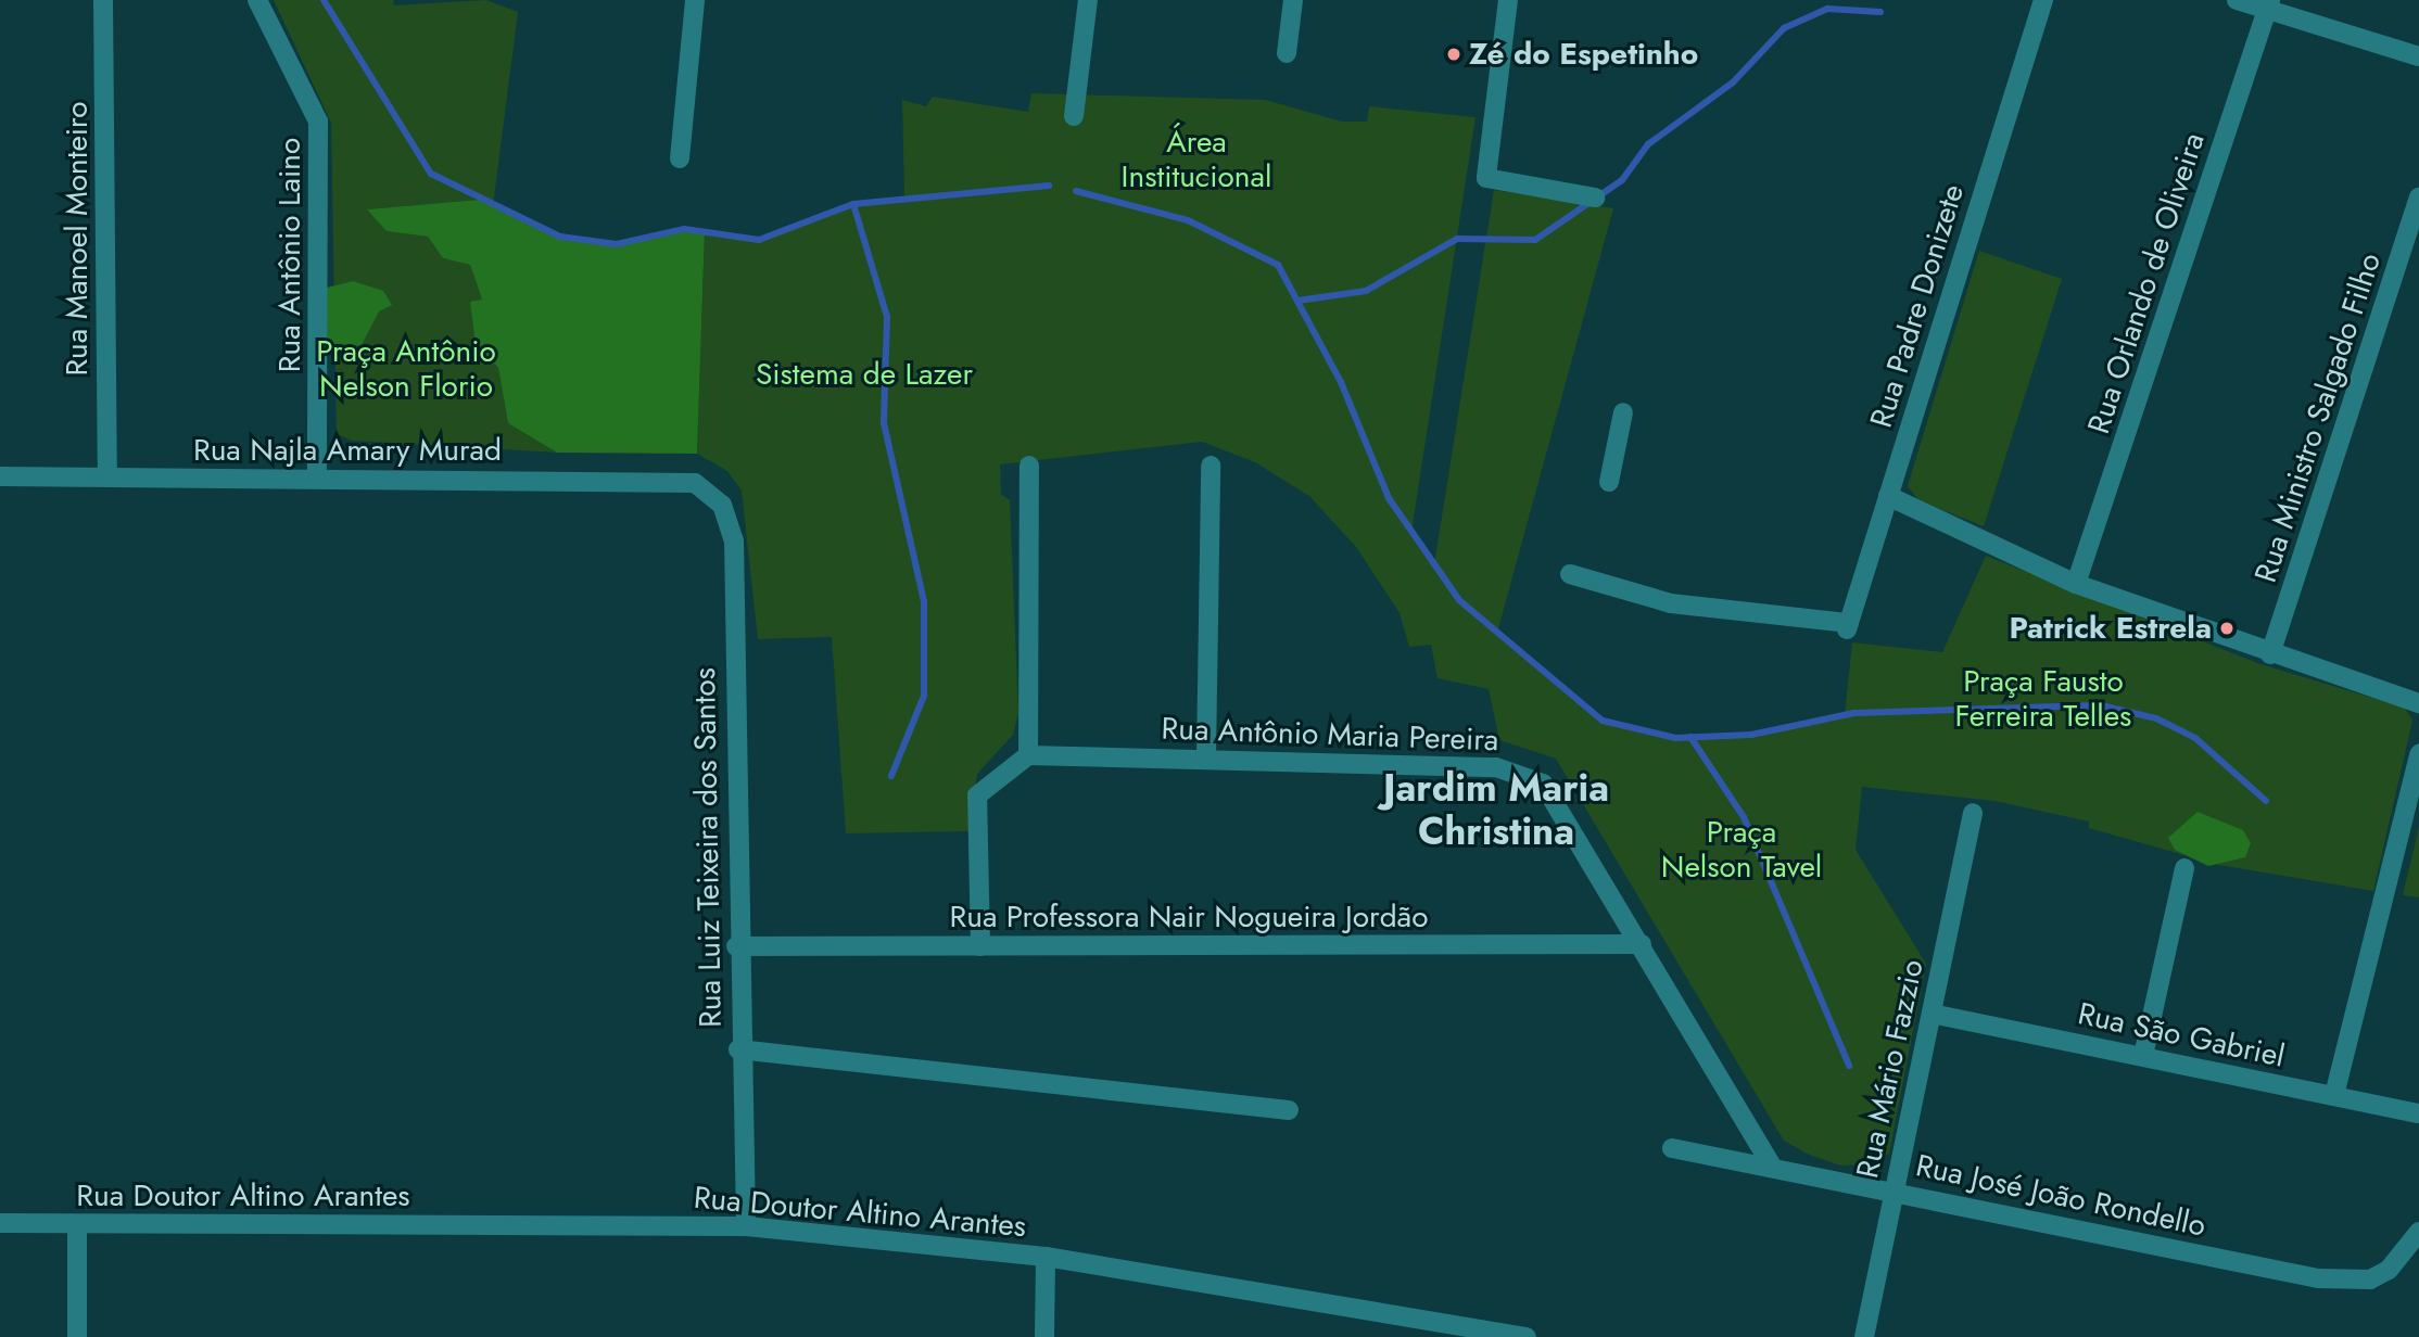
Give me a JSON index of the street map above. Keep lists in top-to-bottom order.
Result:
{
  "streets": {
    "street": [
      "Rua Manoel Monteiro",
      "Rua Antônio Laino",
      "Rua Orlando de Oliveira",
      "Rua Padre Donizete",
      "Rua Ministro Salgado Filho",
      "Rua Najla Amary Murad",
      "Rua Antônio Maria Pereira",
      "Rua Luiz Teixeira dos Santos",
      "Rua Professora Nair Nogueira Jordão",
      "Rua São Gabriel",
      "Rua Mário Fazzio",
      "Rua Doutor Altino Arantes",
      "Rua José João Rondello"
    ]
  },
  "crossings": [
    ["Rua Manoel Monteiro", "Rua Najla Amary Murad"],
    ["Rua Antônio Laino", "Rua Najla Amary Murad"],
    ["Rua Najla Amary Murad", "Rua Luiz Teixeira dos Santos"],
    ["Rua Antônio Maria Pereira", "Rua Professora Nair Nogueira Jordão"],
    ["Rua Antônio Maria Pereira", "Rua José João Rondello"],
    ["Rua Luiz Teixeira dos Santos", "Rua Professora Nair Nogueira Jordão"],
    ["Rua Luiz Teixeira dos Santos", "Rua Doutor Altino Arantes"],
    ["Rua São Gabriel", "Rua Mário Fazzio"],
    ["Rua Mário Fazzio", "Rua José João Rondello"]
  ],
  "districts": ["Jardim Maria Christina"],
  "parks": [
    "Área Institucional",
    "Praça Antônio Nelson Florio",
    "Sistema de Lazer",
    "Praça Fausto Ferreira Telles",
    "Praça Nelson Tavel"
  ],
  "places": ["Zé do Espetinho", "Patrick Estrela"]
}
